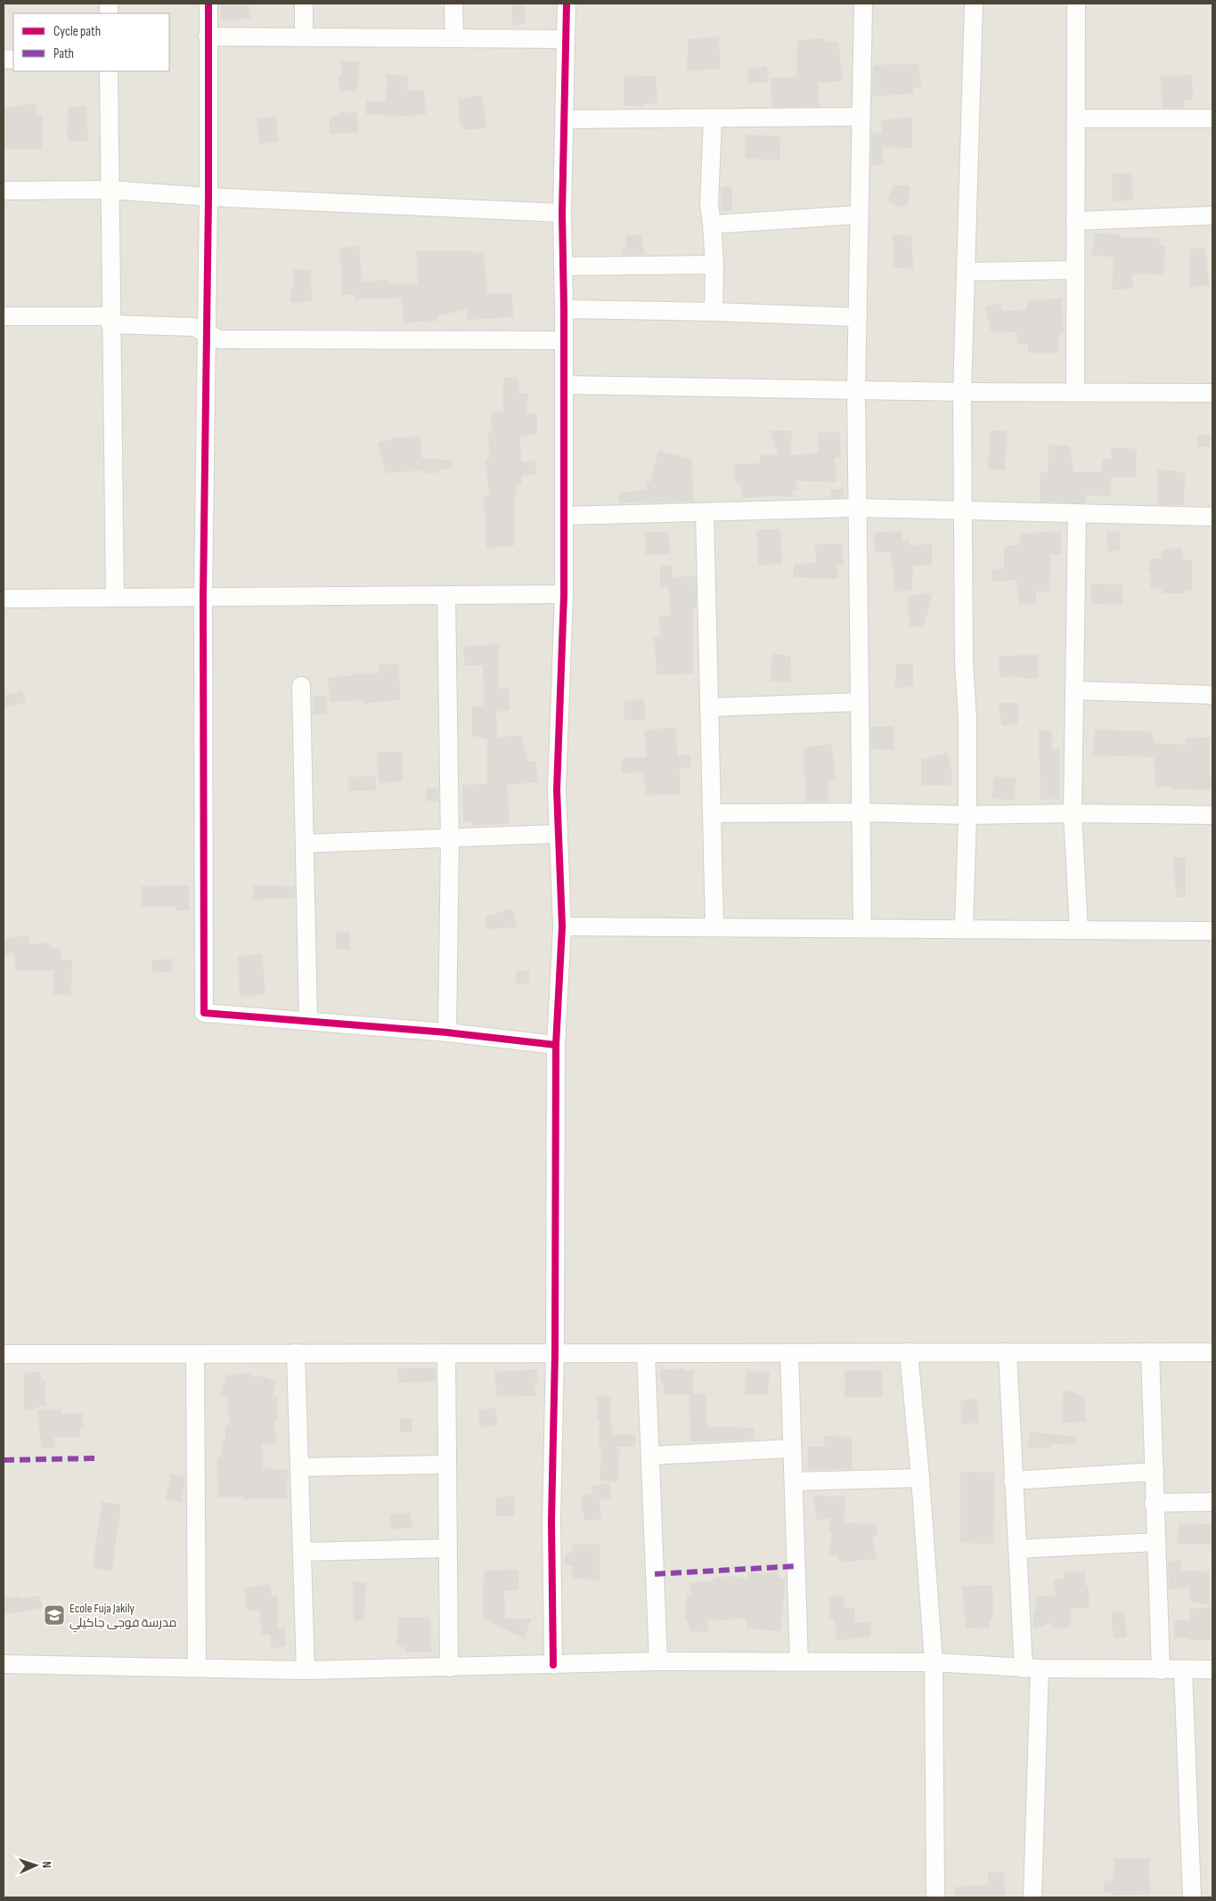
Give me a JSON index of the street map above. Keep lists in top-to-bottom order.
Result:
{
  "places": {
    "school or university": ["Ecole Fuja Jakily مدرسة فوجى جاكيلي"]
  },
  "legend": ["Cycle path", "Path"],
  "north": "right"
}
